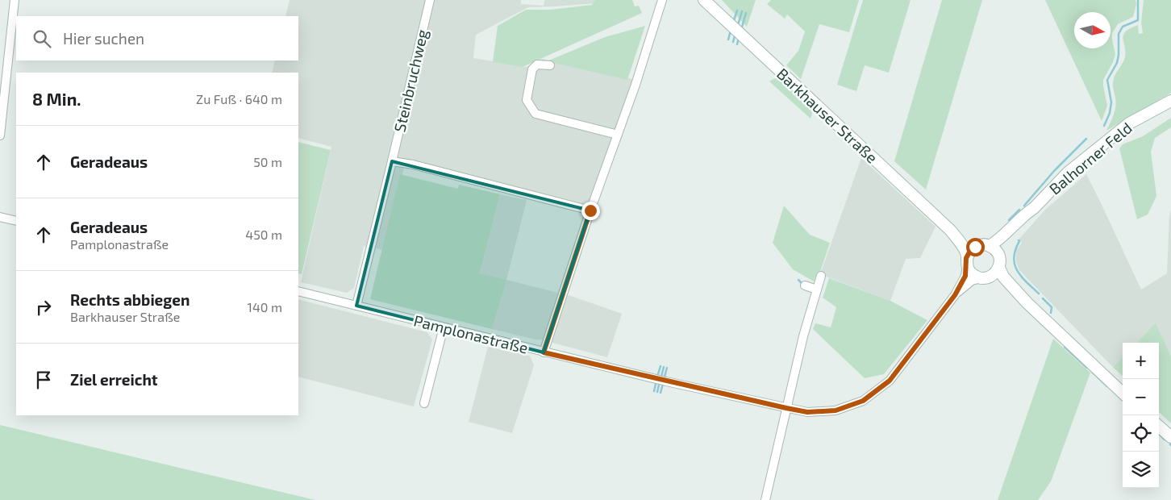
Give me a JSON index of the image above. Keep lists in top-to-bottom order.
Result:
{
  "streets": {
    "street": [
      "Steinbruchweg",
      "Barkhauser Straße",
      "Balhorner Feld",
      "Pamplonastraße"
    ]
  },
  "crossings": [
    ["Steinbruchweg", "Pamplonastraße"],
    ["Barkhauser Straße", "Balhorner Feld"]
  ],
  "north": "right",
  "page": {
    "search": "Hier suchen",
    "heading": ["8 Min.", "Zu Fuß · 640 m"],
    "list": [
      ["Geradeaus", "50 m"],
      ["Geradeaus", "Pamplonastraße", "450 m"],
      ["Rechts abbiegen", "Barkhauser Straße", "140 m"],
      "Ziel erreicht"
    ],
    "map_buttons": ["+", "−"]
  }
}
